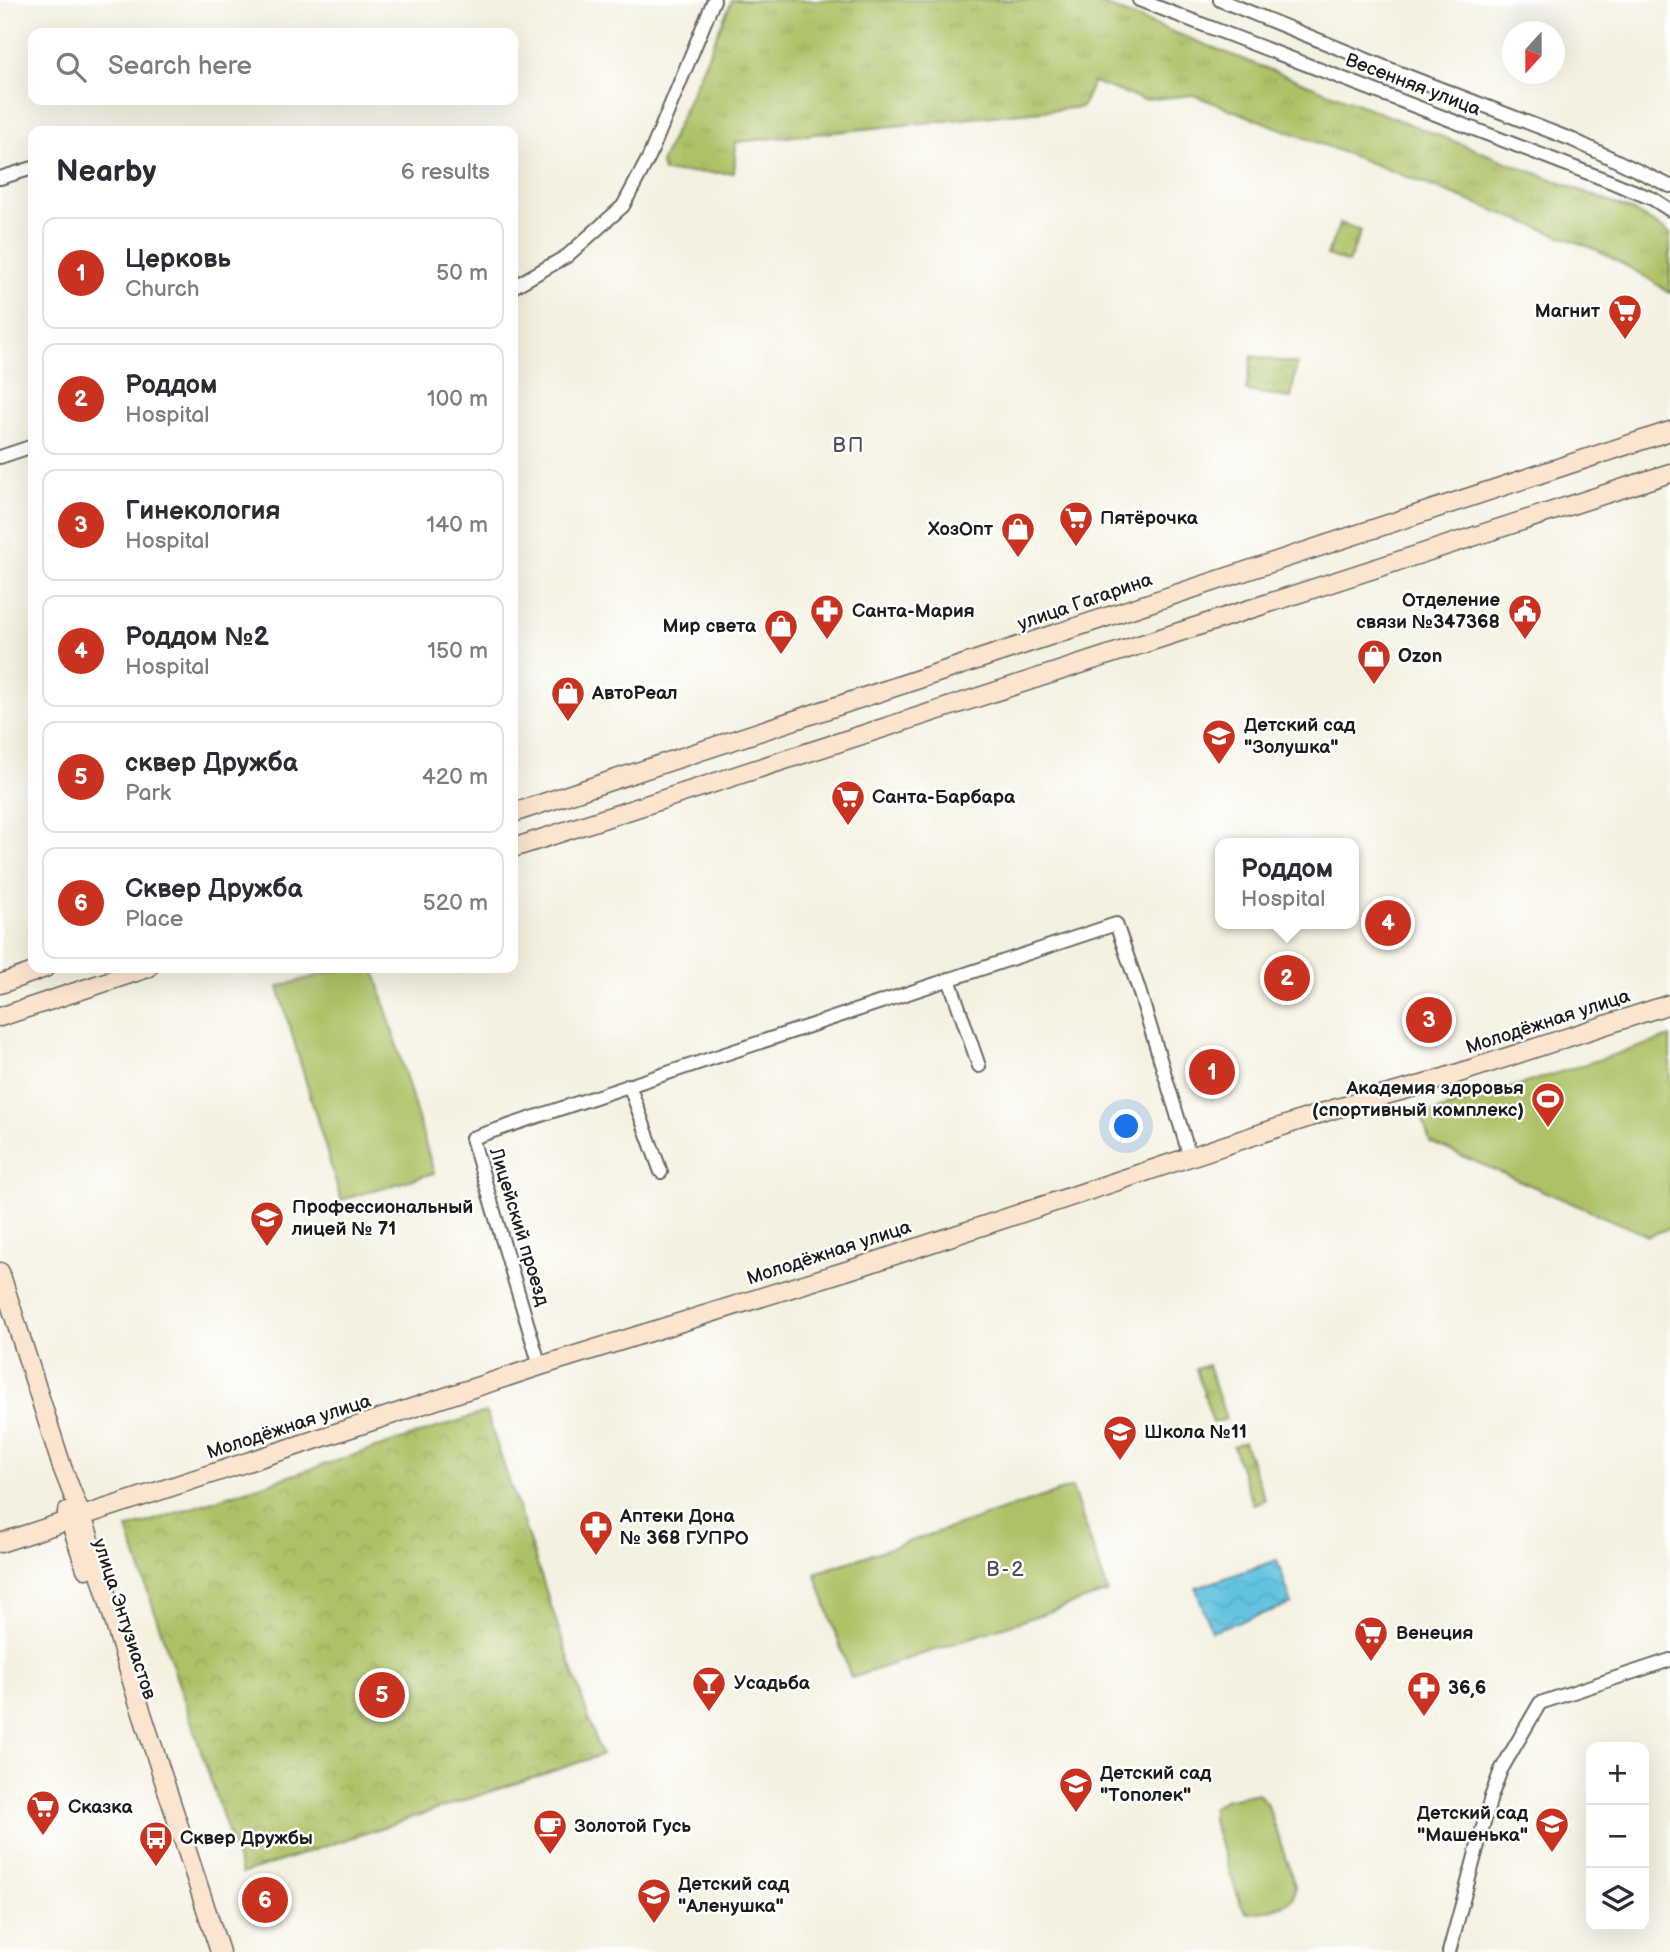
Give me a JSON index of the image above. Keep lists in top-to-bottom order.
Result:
{
  "streets": {
    "street": [
      "Весенняя улица",
      "улица Гагарина",
      "Молодёжная улица",
      "Лицейский проезд",
      "улица Энтузиастов"
    ]
  },
  "crossings": [
    ["Молодёжная улица", "Лицейский проезд"],
    ["Молодёжная улица", "улица Энтузиастов"]
  ],
  "districts": ["ВП", "В-2"],
  "places": {
    "supermarket": [
      "Магнит",
      "Пятёрочка",
      "Санта-Барбара",
      "Венеция",
      "Сказка"
    ],
    "shop": [
      "ХозОпт",
      "Мир света",
      "Ozon",
      "АвтоРеал"
    ],
    "pharmacy": ["Санта-Мария", "Аптеки Дона № 368 ГУПРО", "36,6"],
    "public building": ["Отделение связи №347368"],
    "school or university": [
      "Детский сад \"Золушка\"",
      "Профессиональный лицей № 71",
      "Школа №11",
      "Детский сад \"Тополек\"",
      "Детский сад \"Машенька\"",
      "Детский сад \"Аленушка\""
    ],
    "sports": ["Академия здоровья (спортивный комплекс)"],
    "bar": ["Усадьба"],
    "cafe": ["Золотой Гусь"],
    "bus stop": ["Сквер Дружбы"]
  },
  "north": "bottom",
  "page": {
    "search": "Search here",
    "heading": ["Nearby", "6 results"],
    "list": [
      {
        "mark": "1",
        "name": "Церковь",
        "note": "Church",
        "value": "50 m"
      },
      {
        "mark": "2",
        "name": "Роддом",
        "note": "Hospital",
        "value": "100 m"
      },
      {
        "mark": "3",
        "name": "Гинекология",
        "note": "Hospital",
        "value": "140 m"
      },
      {
        "mark": "4",
        "name": "Роддом №2",
        "note": "Hospital",
        "value": "150 m"
      },
      {
        "mark": "5",
        "name": "сквер Дружба",
        "note": "Park",
        "value": "420 m"
      },
      {
        "mark": "6",
        "name": "Сквер Дружба",
        "note": "Place",
        "value": "520 m"
      }
    ],
    "popup": ["Роддом", "Hospital"],
    "pins": [
      "4",
      "2",
      "3",
      "1",
      "5",
      "6"
    ],
    "map_buttons": ["+", "−"]
  }
}
